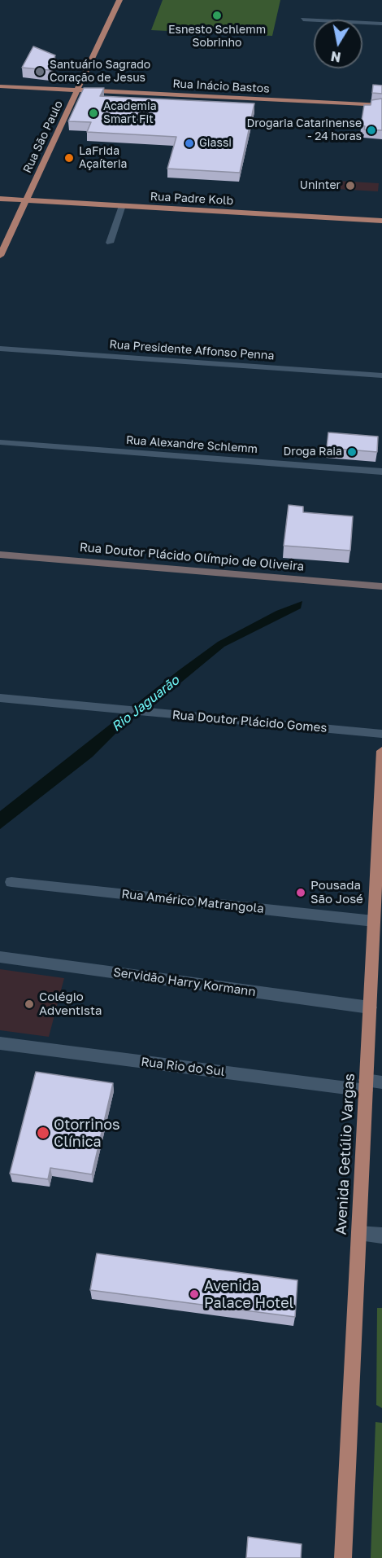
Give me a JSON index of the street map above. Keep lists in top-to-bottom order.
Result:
{
  "streets": {
    "main road": [
      "Rua Inácio Bastos",
      "Rua São Paulo",
      "Rua Padre Kolb",
      "Rua Doutor Plácido Olímpio de Oliveira",
      "Avenida Getúlio Vargas"
    ],
    "street": [
      "Rua Presidente Affonso Penna",
      "Rua Alexandre Schlemm",
      "Rua Doutor Plácido Gomes",
      "Rua Américo Matrangola",
      "Servidão Harry Kormann",
      "Rua Rio do Sul"
    ]
  },
  "crossings": [
    ["Rua Inácio Bastos", "Rua São Paulo"],
    ["Rua São Paulo", "Rua Padre Kolb"],
    ["Rua Américo Matrangola", "Avenida Getúlio Vargas"],
    ["Servidão Harry Kormann", "Avenida Getúlio Vargas"],
    ["Rua Rio do Sul", "Avenida Getúlio Vargas"]
  ],
  "water": ["Rio Jaguarão"],
  "places": [
    "Esnesto Schlemm Sobrinho",
    "Santuário Sagrado Coração de Jesus",
    "Academia Smart Fit",
    "Drogaria Catarinense - 24 horas",
    "Giassi",
    "LaFrida Açaíteria",
    "Uninter",
    "Droga Raia",
    "Pousada São José",
    "Colégio Adventista",
    "Otorrinos Clínica",
    "Avenida Palace Hotel"
  ],
  "north": "bottom"
}
